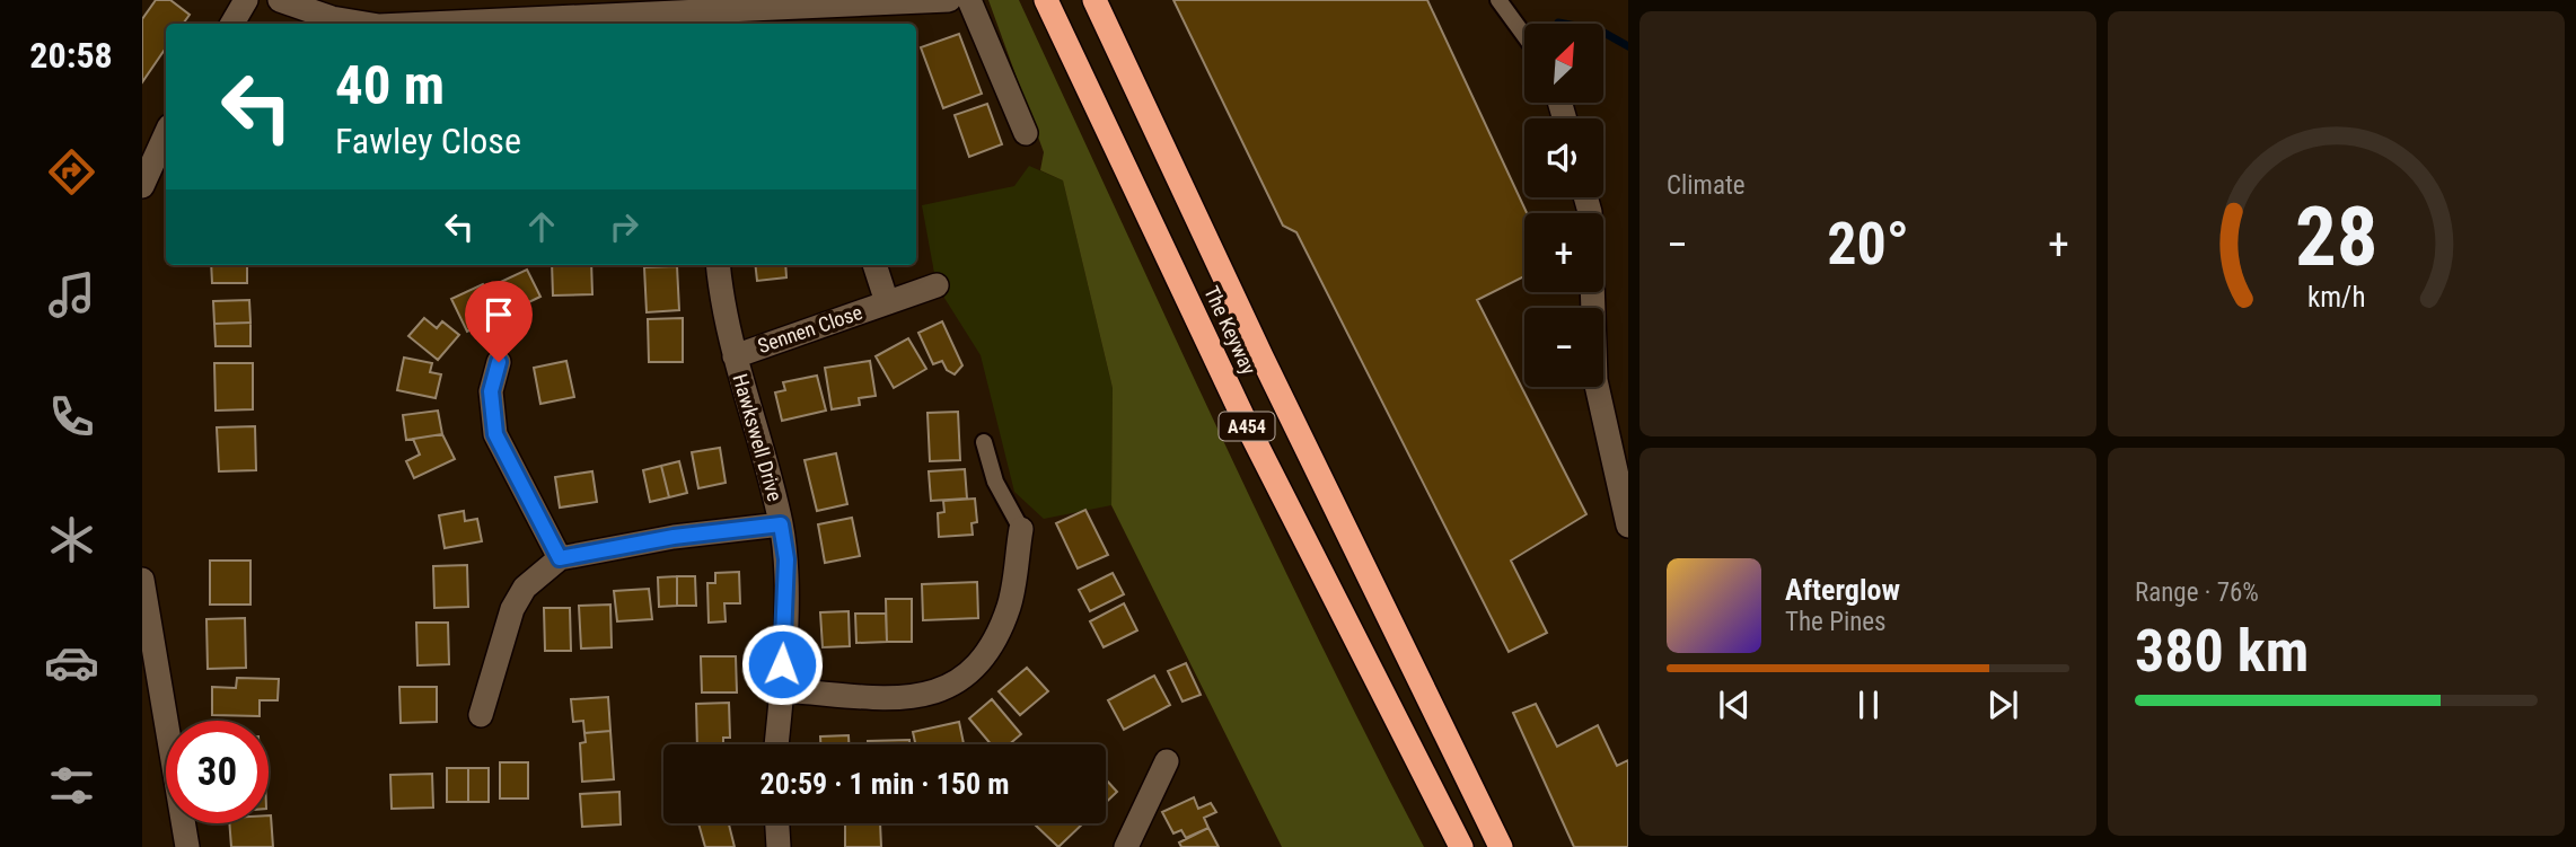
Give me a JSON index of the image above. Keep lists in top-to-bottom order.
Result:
{
  "streets": {
    "highway": ["The Keyway", "A454"],
    "street": ["Sennen Close", "Hawkswell Drive"]
  },
  "crossings": [
    ["Sennen Close", "Hawkswell Drive"]
  ],
  "north": "top right",
  "page": {
    "tabs": "20:58",
    "tile": [
      "Climate",
      ["Range · 76%", "380 km"]
    ],
    "map_buttons": ["+", "−"],
    "turn": ["40 m", "Fawley Close"],
    "heat": ["−", "20°", "+"],
    "song": ["Afterglow", "The Pines"],
    "limit": "30",
    "trip": "20:59 · 1 min · 150 m",
    "gauge": ["28", "km/h"]
  }
}
